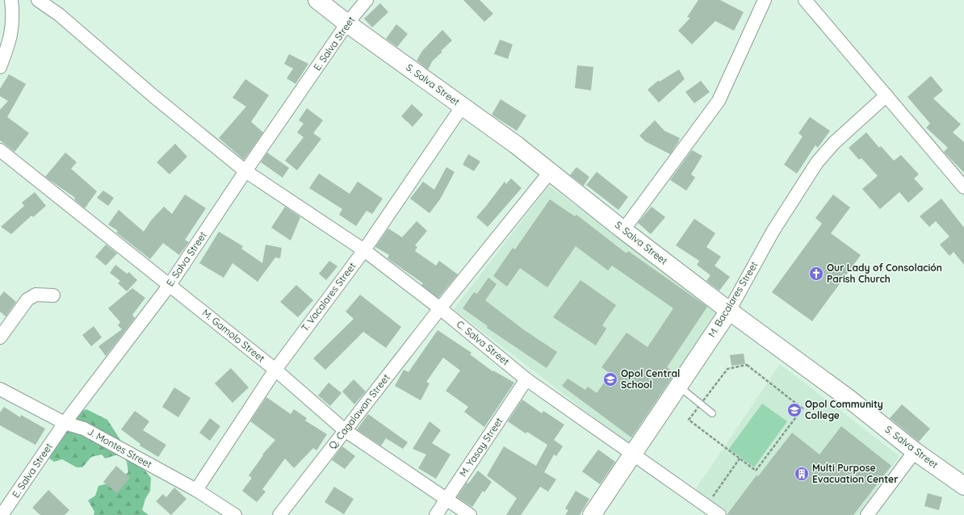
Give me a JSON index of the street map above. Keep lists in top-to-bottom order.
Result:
{
  "streets": {
    "street": [
      "E. Salva Street",
      "S. Salva Street",
      "T. Vacalares Street",
      "M. Bacalares Street",
      "M. Gamolo Street",
      "C. Salva Street",
      "Q. Cagalawan Street",
      "M. Yasay Street",
      "J. Montes Street"
    ]
  },
  "crossings": [
    ["E. Salva Street", "S. Salva Street"],
    ["E. Salva Street", "M. Gamolo Street"],
    ["E. Salva Street", "C. Salva Street"],
    ["E. Salva Street", "J. Montes Street"],
    ["S. Salva Street", "T. Vacalares Street"],
    ["S. Salva Street", "M. Bacalares Street"],
    ["S. Salva Street", "Q. Cagalawan Street"],
    ["T. Vacalares Street", "M. Gamolo Street"],
    ["T. Vacalares Street", "C. Salva Street"],
    ["T. Vacalares Street", "J. Montes Street"],
    ["M. Bacalares Street", "C. Salva Street"],
    ["M. Gamolo Street", "Q. Cagalawan Street"],
    ["M. Gamolo Street", "M. Yasay Street"],
    ["C. Salva Street", "Q. Cagalawan Street"],
    ["C. Salva Street", "M. Yasay Street"]
  ],
  "places": {
    "church": ["Our Lady of Consolación Parish Church"],
    "school or university": ["Opol Central School", "Opol Community College"],
    "building": ["Multi Purpose Evacuation Center"]
  }
}
